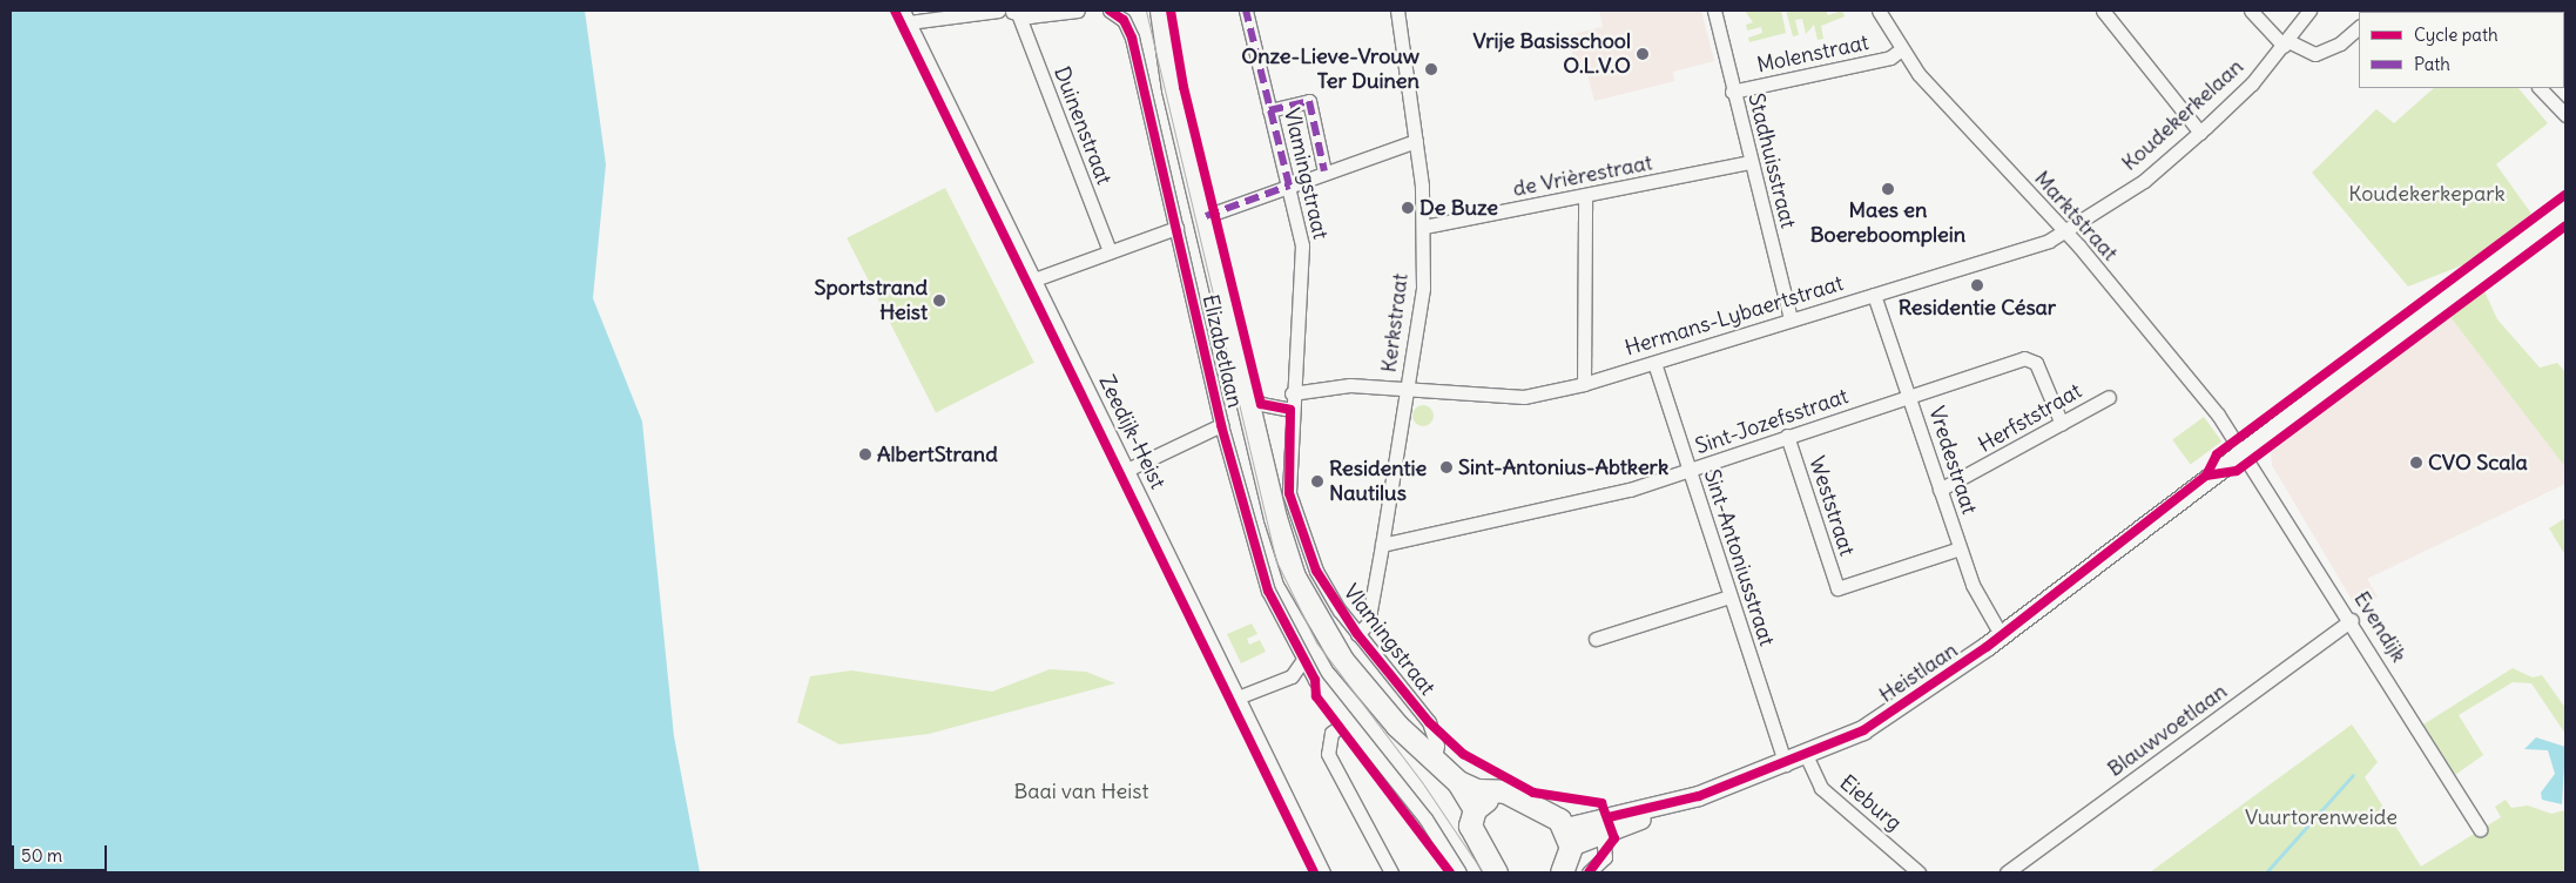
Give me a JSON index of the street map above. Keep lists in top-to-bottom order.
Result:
{
  "streets": {
    "main road": ["Heistlaan"],
    "street": [
      "Molenstraat",
      "Koudekerkelaan",
      "Duinenstraat",
      "Stadhuisstraat",
      "Vlamingstraat",
      "de Vrièrestraat",
      "Marktstraat",
      "Hermans-Lybaertstraat",
      "Kerkstraat",
      "Elizabetlaan",
      "Herfststraat",
      "Sint-Jozefsstraat",
      "Zeedijk-Heist",
      "Vredestraat",
      "Weststraat",
      "Sint-Antoniusstraat",
      "Evendijk",
      "Blauwvoetlaan",
      "Eieburg"
    ]
  },
  "crossings": [
    ["Molenstraat", "Stadhuisstraat"],
    ["Molenstraat", "Marktstraat"],
    ["Koudekerkelaan", "Marktstraat"],
    ["Koudekerkelaan", "Hermans-Lybaertstraat"],
    ["Stadhuisstraat", "de Vrièrestraat"],
    ["Stadhuisstraat", "Hermans-Lybaertstraat"],
    ["Vlamingstraat", "Hermans-Lybaertstraat"],
    ["Vlamingstraat", "Kerkstraat"],
    ["de Vrièrestraat", "Kerkstraat"],
    ["Marktstraat", "Hermans-Lybaertstraat"],
    ["Marktstraat", "Evendijk"],
    ["Marktstraat", "Heistlaan"],
    ["Hermans-Lybaertstraat", "Kerkstraat"],
    ["Hermans-Lybaertstraat", "Vredestraat"],
    ["Hermans-Lybaertstraat", "Sint-Antoniusstraat"],
    ["Kerkstraat", "Sint-Jozefsstraat"],
    ["Herfststraat", "Sint-Jozefsstraat"],
    ["Herfststraat", "Vredestraat"],
    ["Sint-Jozefsstraat", "Vredestraat"],
    ["Sint-Jozefsstraat", "Weststraat"],
    ["Sint-Jozefsstraat", "Sint-Antoniusstraat"],
    ["Vredestraat", "Weststraat"],
    ["Vredestraat", "Heistlaan"],
    ["Sint-Antoniusstraat", "Heistlaan"],
    ["Evendijk", "Heistlaan"],
    ["Evendijk", "Blauwvoetlaan"],
    ["Heistlaan", "Eieburg"]
  ],
  "parks": ["Koudekerkepark", "Baai van Heist", "Vuurtorenweide"],
  "places": [
    "Vrije Basisschool O.L.V.O",
    "Onze-Lieve-Vrouw Ter Duinen",
    "Maes en Boereboomplein",
    "De Buze",
    "Residentie César",
    "Sportstrand Heist",
    "AlbertStrand",
    "CVO Scala",
    "Sint-Antonius-Abtkerk",
    "Residentie Nautilus"
  ],
  "legend": ["Cycle path", "Path"],
  "scale_bar": "50 m"
}
